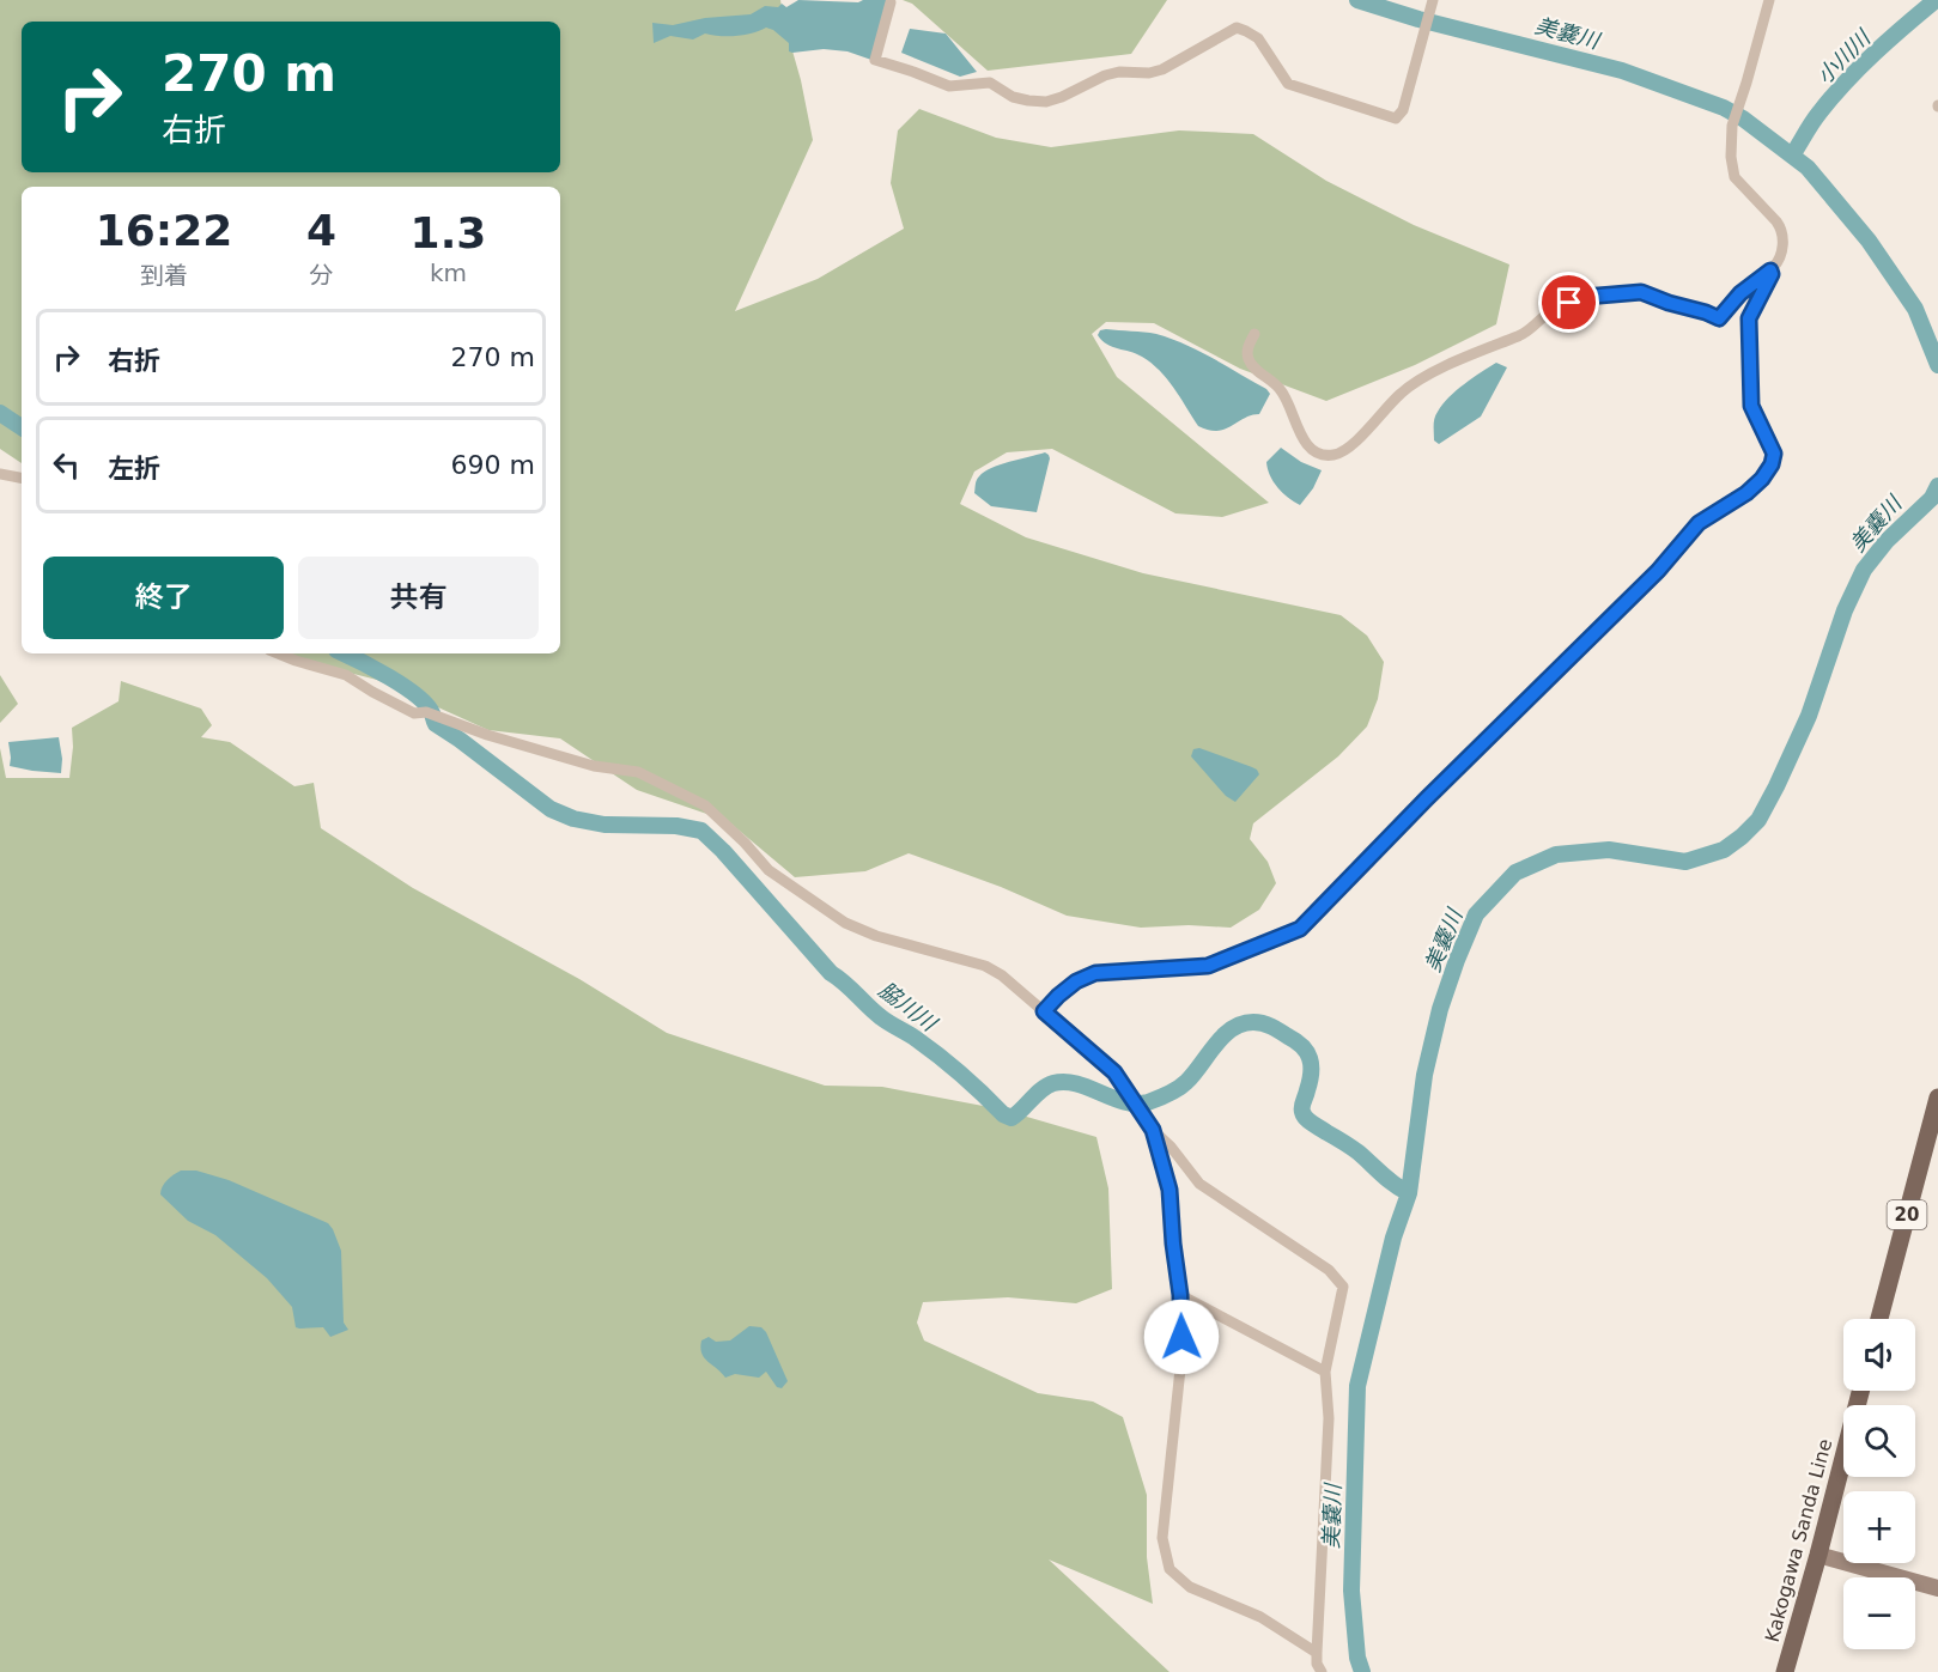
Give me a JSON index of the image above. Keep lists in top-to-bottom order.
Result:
{
  "streets": {
    "main road": ["20", "Kakogawa Sanda Line"]
  },
  "water": ["美嚢川", "小川川", "脇川川"],
  "page": {
    "turn": ["270 m", "右折"],
    "eta": [
      "16:22",
      "到着",
      "4",
      "分",
      "1.3",
      "km"
    ],
    "list": [
      {
        "name": "右折",
        "value": "270 m"
      },
      {
        "name": "左折",
        "value": "690 m"
      }
    ],
    "buttons": ["終了", "共有"],
    "map_buttons": ["+", "−"]
  }
}
